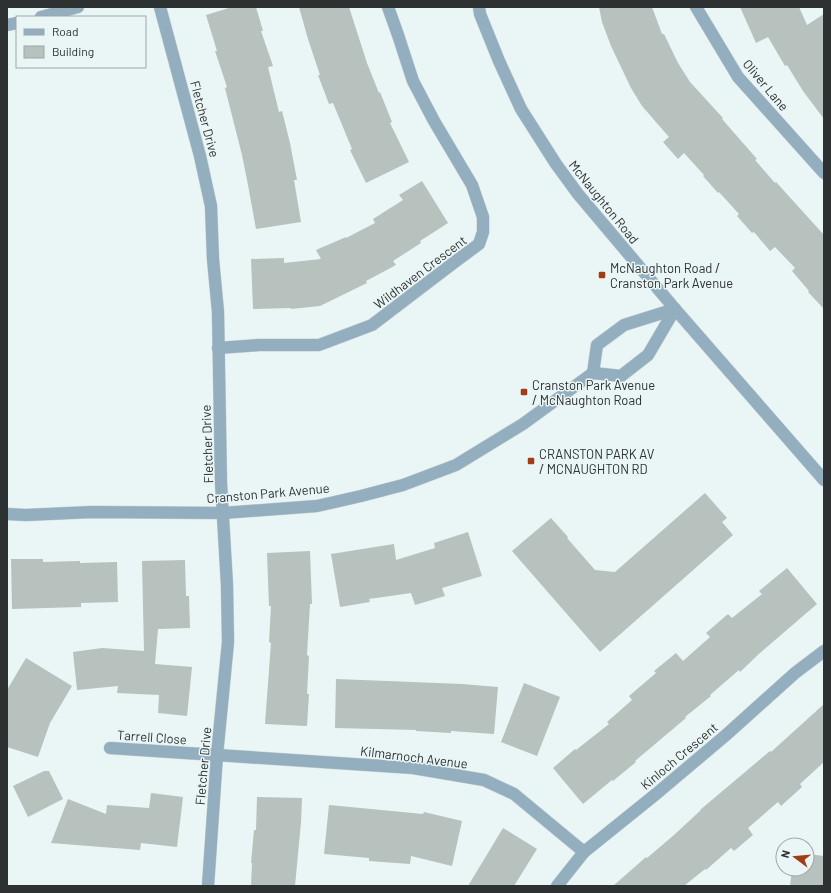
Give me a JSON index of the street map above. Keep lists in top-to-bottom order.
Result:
{
  "streets": {
    "street": [
      "Oliver Lane",
      "Fletcher Drive",
      "McNaughton Road",
      "Wildhaven Crescent",
      "Cranston Park Avenue",
      "Tarrell Close",
      "Kinloch Crescent",
      "Kilmarnoch Avenue"
    ]
  },
  "crossings": [
    ["Fletcher Drive", "Wildhaven Crescent"],
    ["Fletcher Drive", "Cranston Park Avenue"],
    ["Fletcher Drive", "Tarrell Close"],
    ["Fletcher Drive", "Kilmarnoch Avenue"],
    ["Tarrell Close", "Kilmarnoch Avenue"],
    ["Kinloch Crescent", "Kilmarnoch Avenue"]
  ],
  "places": {
    "transit": ["McNaughton Road / Cranston Park Avenue", "Cranston Park Avenue / McNaughton Road", "CRANSTON PARK AV / MCNAUGHTON RD"]
  },
  "legend": ["Road", "Building"],
  "north": "left"
}
